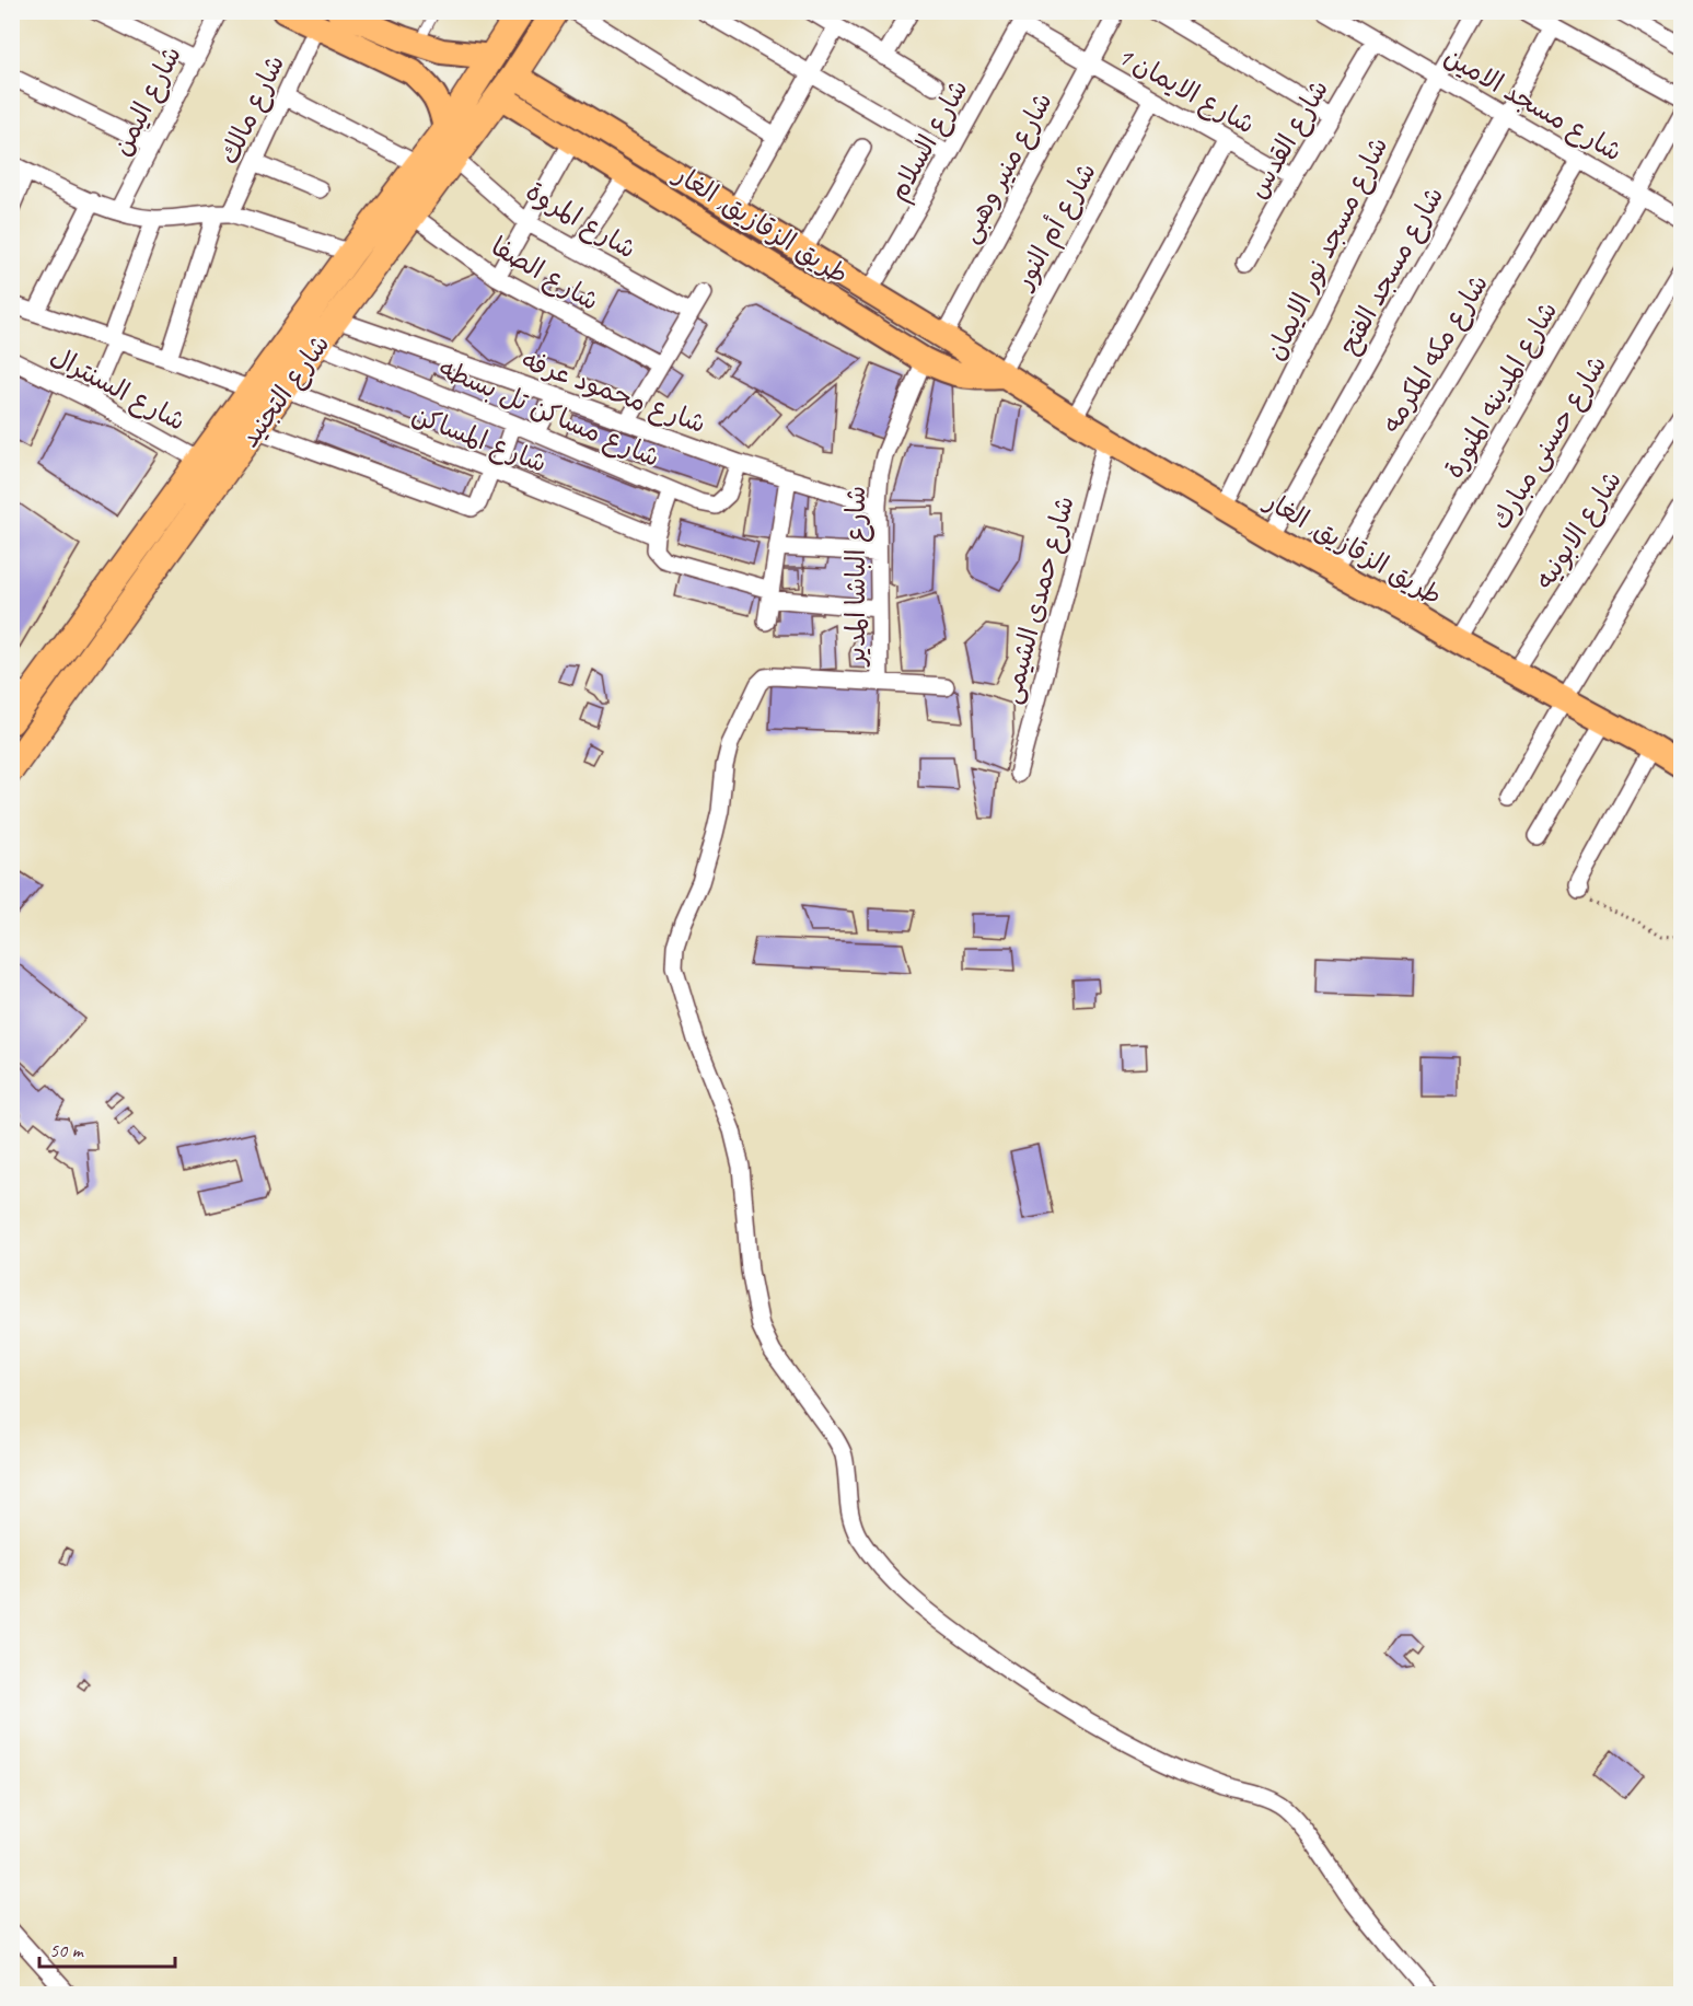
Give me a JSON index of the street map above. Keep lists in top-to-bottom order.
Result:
{
  "streets": {
    "highway": ["شارع التجنيد"],
    "main road": ["طريق الزقازيق, الغار"],
    "street": [
      "شارع الايمان 1",
      "شارع اليمن",
      "شارع مسجد الامين",
      "شارع مالك",
      "شارع القدس",
      "شارع السلام",
      "شارع منير وهبى",
      "شارع المروة",
      "شارع أم النور",
      "شارع مسجد نور الايمان",
      "شارع مسجد الفتح",
      "شارع الصفا",
      "شارع مكه المكرمه",
      "شارع السنترال",
      "شارع المدينه المنورة",
      "شارع محمود عرفه",
      "شارع مساكن تل بسطه",
      "شارع المساكن",
      "شارع حسنى مبارك",
      "شارع الابونيه",
      "شارع الباشا المدير",
      "شارع حمدى الشيمى"
    ]
  },
  "crossings": [
    ["شارع الايمان 1", "شارع القدس"],
    ["شارع الايمان 1", "شارع السلام"],
    ["شارع الايمان 1", "شارع منير وهبى"],
    ["شارع الايمان 1", "شارع أم النور"],
    ["شارع مسجد الامين", "شارع القدس"],
    ["شارع مسجد الامين", "شارع مسجد نور الايمان"],
    ["شارع مسجد الامين", "شارع مسجد الفتح"],
    ["شارع مسجد الامين", "شارع مكه المكرمه"],
    ["شارع مسجد الامين", "شارع المدينه المنورة"],
    ["شارع السلام", "طريق الزقازيق, الغار"],
    ["شارع منير وهبى", "طريق الزقازيق, الغار"],
    ["شارع المروة", "شارع التجنيد"],
    ["طريق الزقازيق, الغار", "شارع أم النور"],
    ["طريق الزقازيق, الغار", "شارع مسجد نور الايمان"],
    ["طريق الزقازيق, الغار", "شارع مسجد الفتح"],
    ["طريق الزقازيق, الغار", "شارع مكه المكرمه"],
    ["طريق الزقازيق, الغار", "شارع المدينه المنورة"],
    ["طريق الزقازيق, الغار", "شارع التجنيد"],
    ["طريق الزقازيق, الغار", "شارع حسنى مبارك"],
    ["طريق الزقازيق, الغار", "شارع الابونيه"],
    ["طريق الزقازيق, الغار", "شارع الباشا المدير"],
    ["طريق الزقازيق, الغار", "شارع حمدى الشيمى"],
    ["شارع الصفا", "شارع التجنيد"],
    ["شارع السنترال", "شارع التجنيد"],
    ["شارع التجنيد", "شارع محمود عرفه"],
    ["شارع التجنيد", "شارع مساكن تل بسطه"],
    ["شارع التجنيد", "شارع المساكن"],
    ["شارع محمود عرفه", "شارع مساكن تل بسطه"],
    ["شارع محمود عرفه", "شارع الباشا المدير"]
  ],
  "scale_bar": "50 m"
}
